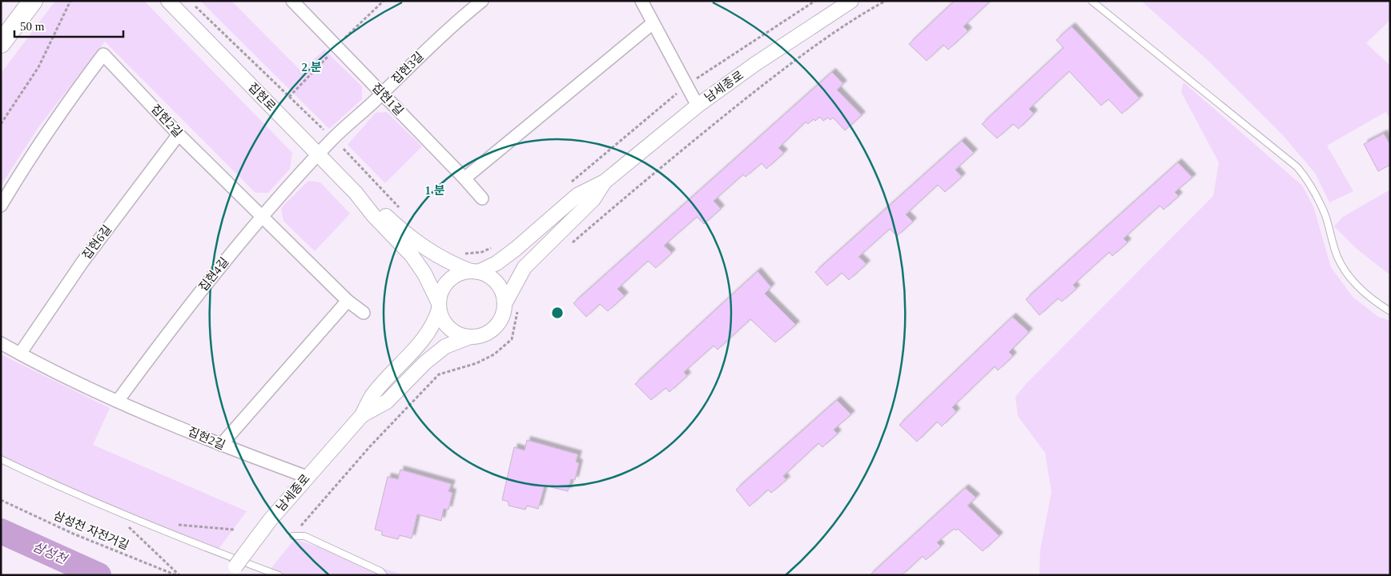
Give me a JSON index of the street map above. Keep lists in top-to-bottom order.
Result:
{
  "streets": {
    "street": [
      "집현3길",
      "남세종로",
      "집현로",
      "집현1길",
      "집현2길",
      "집현6길",
      "집현4길"
    ],
    "path": ["삼성천 자전거길"]
  },
  "crossings": [
    ["집현3길", "집현로"],
    ["집현3길", "집현1길"],
    ["집현3길", "집현4길"],
    ["남세종로", "집현로"],
    ["남세종로", "집현2길"],
    ["집현로", "집현4길"],
    ["집현2길", "집현6길"],
    ["집현2길", "집현4길"]
  ],
  "water": ["삼성천"],
  "scale_bar": "50 m",
  "rings": ["2 분", "1 분"]
}
